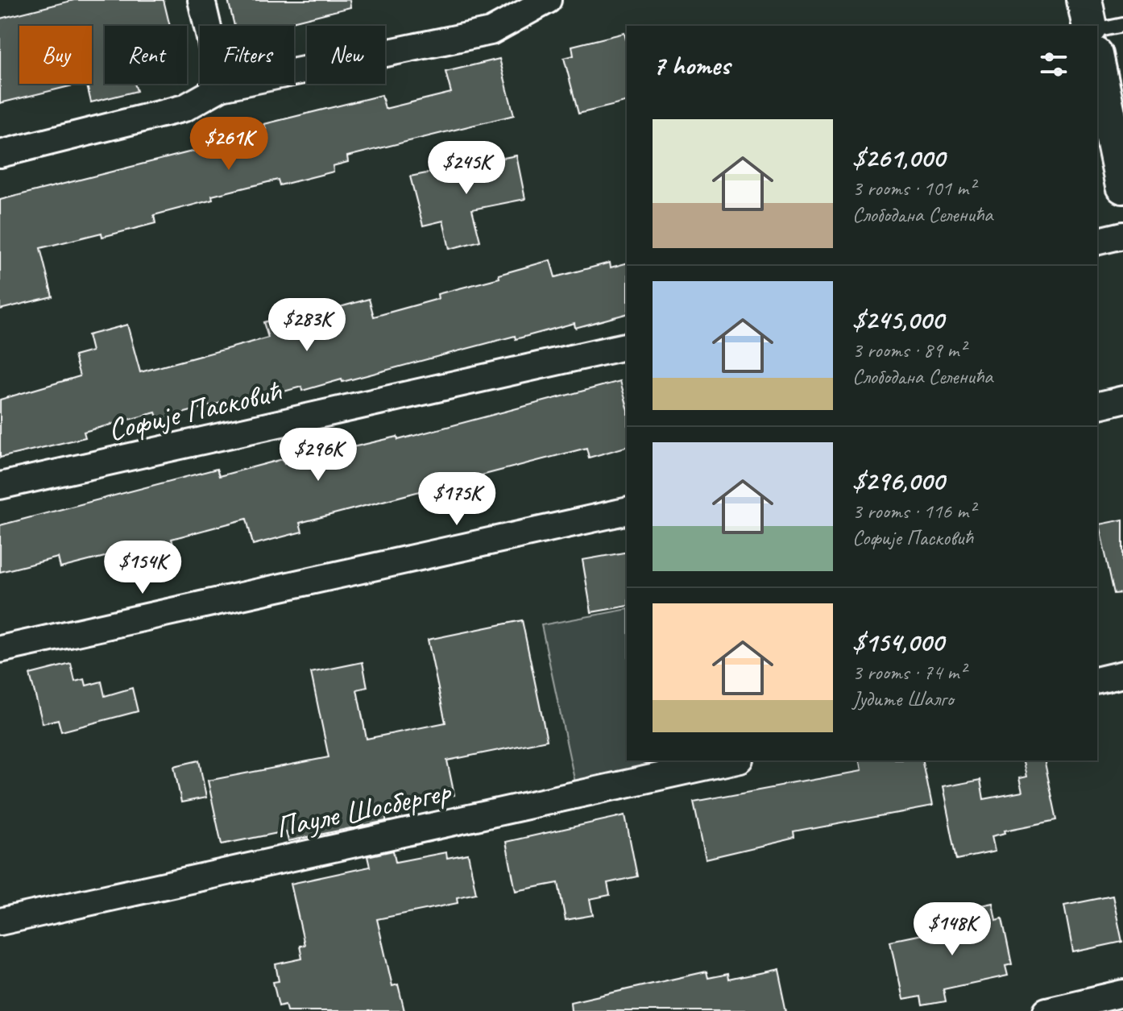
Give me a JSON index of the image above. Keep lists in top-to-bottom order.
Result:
{
  "streets": {
    "street": ["Софије Пасковић", "Пауле Шосбергер"]
  },
  "page": {
    "chip": [
      "Buy",
      "Rent",
      "Filters",
      "New"
    ],
    "heading": "7 homes",
    "list": [
      {
        "name": "$261,000",
        "note": "3 rooms · 101 m² · Слободана Селенића"
      },
      {
        "name": "$245,000",
        "note": "3 rooms · 89 m² · Слободана Селенића"
      },
      {
        "name": "$296,000",
        "note": "3 rooms · 116 m² · Софије Пасковић"
      },
      {
        "name": "$154,000",
        "note": "3 rooms · 74 m² · Јудите Шалго"
      }
    ],
    "price": [
      "$261K",
      "$245K",
      "$283K",
      "$296K",
      "$175K",
      "$154K",
      "$148K"
    ]
  }
}
